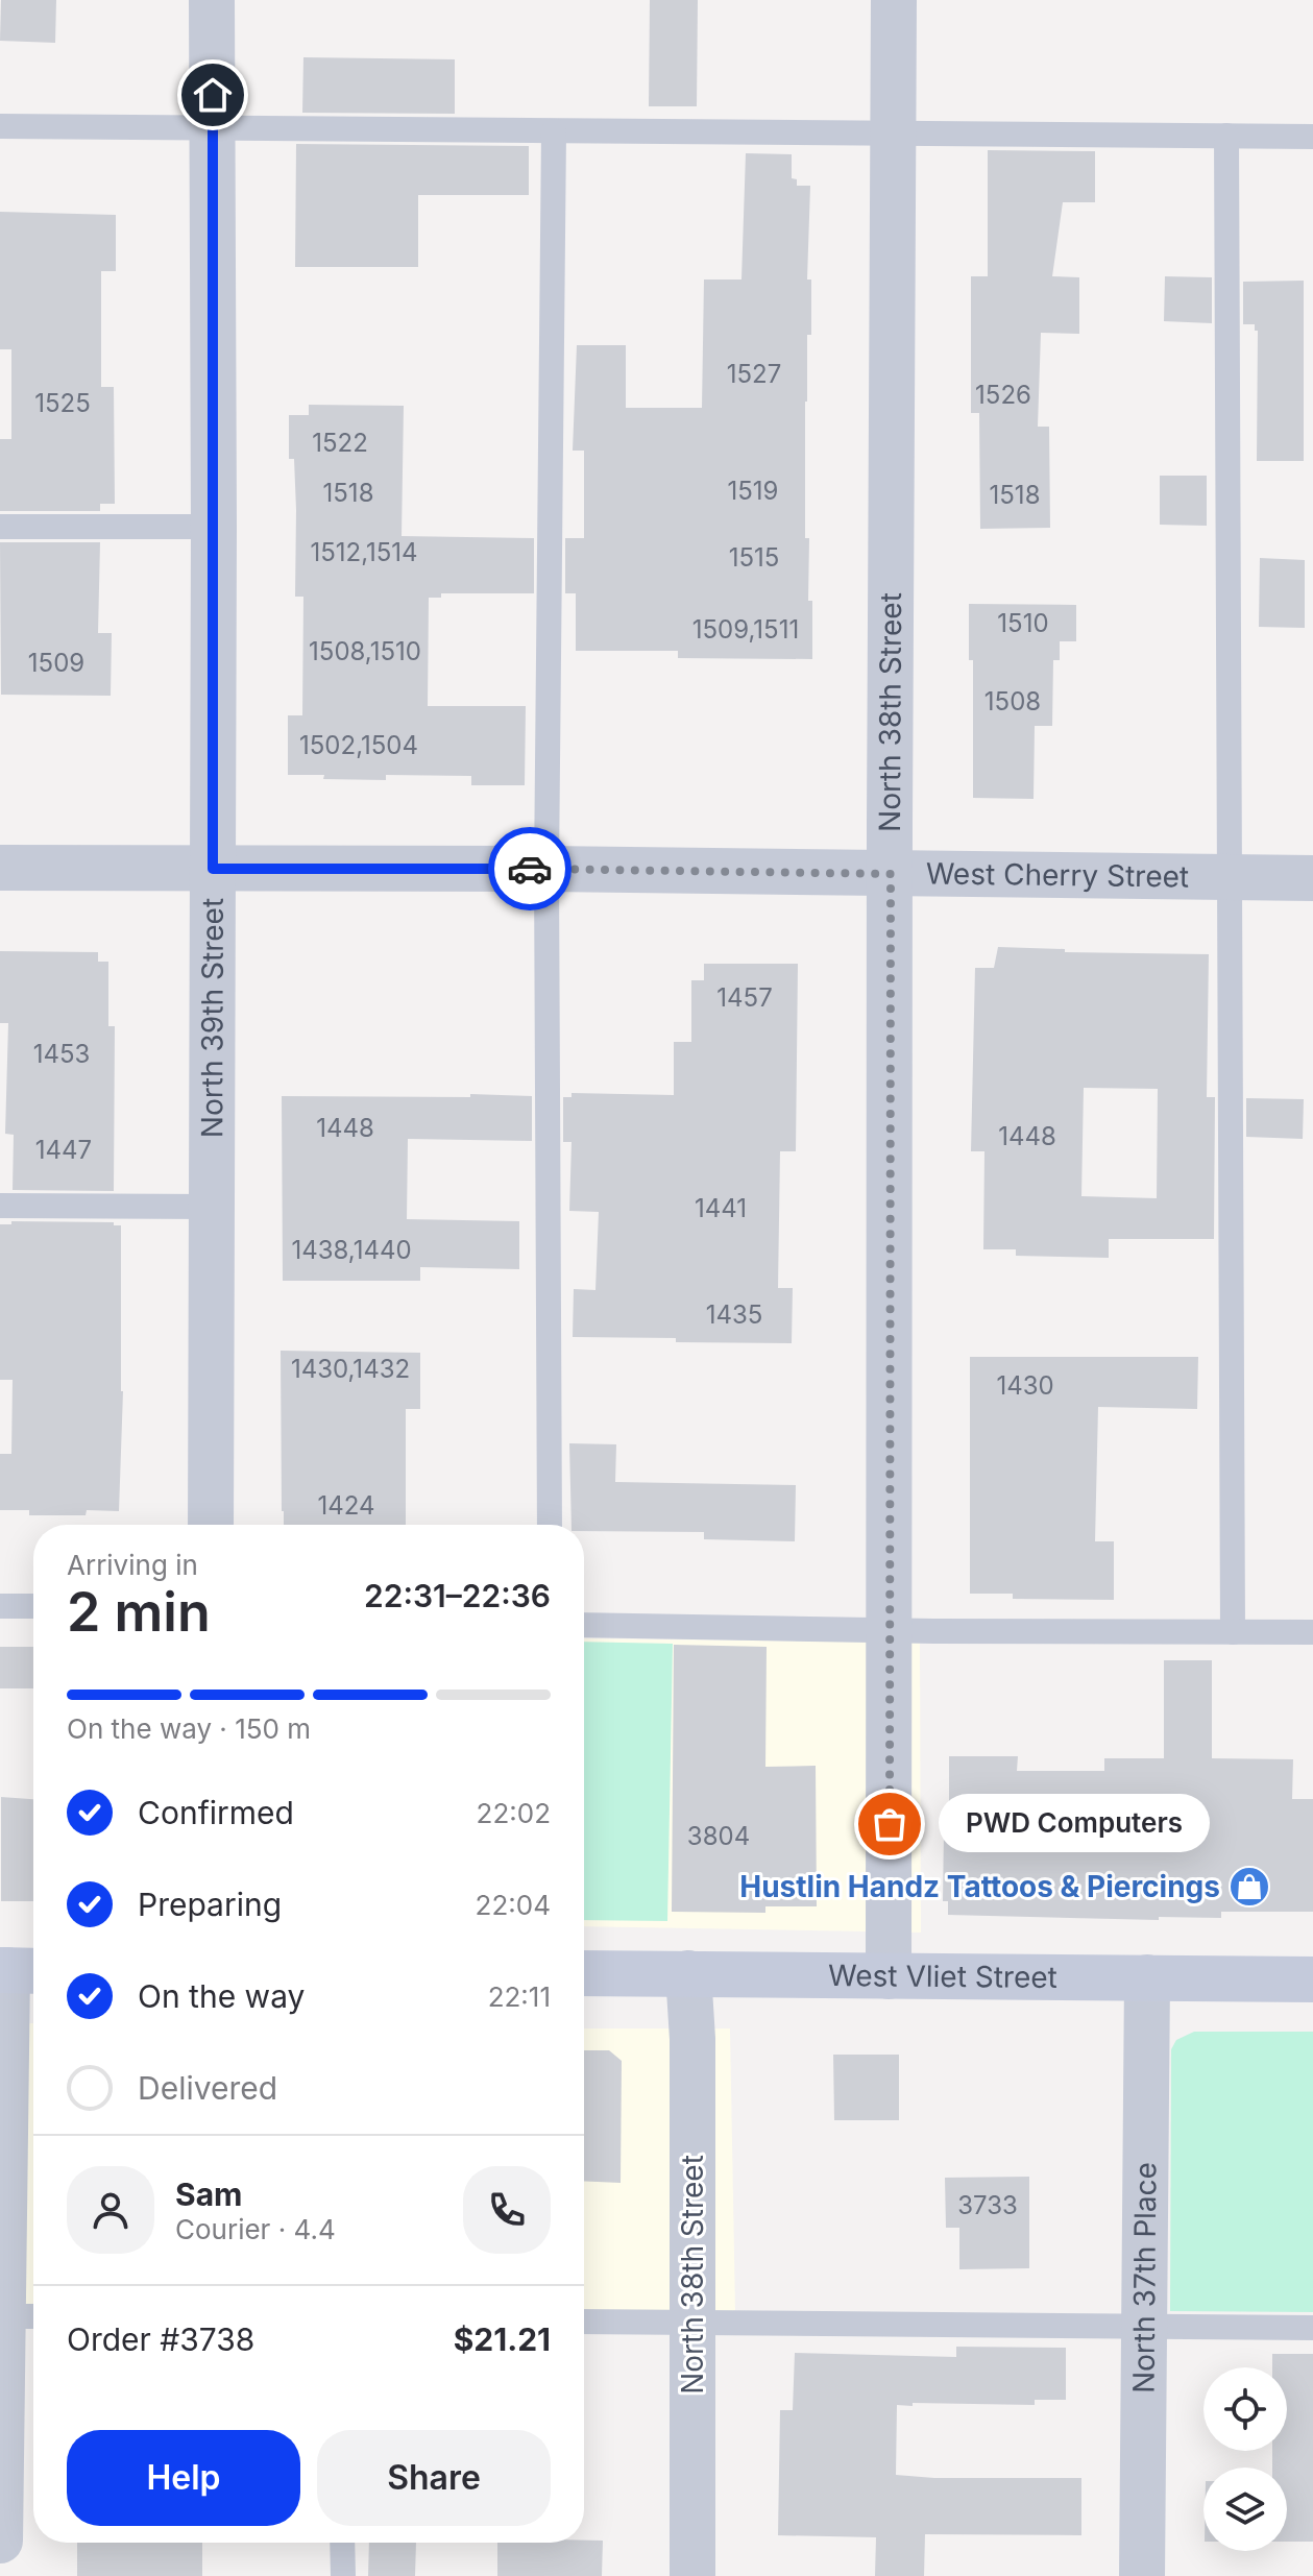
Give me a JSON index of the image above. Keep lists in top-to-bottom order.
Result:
{
  "streets": {
    "street": [
      "North 38th Street",
      "West Cherry Street",
      "North 39th Street",
      "West Vliet Street",
      "North 37th Place"
    ]
  },
  "crossings": [
    ["North 38th Street", "West Cherry Street"],
    ["North 38th Street", "West Vliet Street"],
    ["West Cherry Street", "North 39th Street"],
    ["West Vliet Street", "North 37th Place"]
  ],
  "places": {
    "other": ["PWD Computers"],
    "shop": ["Hustlin Handz Tattoos & Piercings"]
  },
  "house_numbers": [
    "1527",
    "1526",
    "1525",
    "1522",
    "1519",
    "1518",
    "1518",
    "1512,1514",
    "1515",
    "1510",
    "1509,1511",
    "1508,1510",
    "1509",
    "1508",
    "1502,1504",
    "1457",
    "1453",
    "1448",
    "1448",
    "1447",
    "1441",
    "1438,1440",
    "1435",
    "1430,1432",
    "1430",
    "1424",
    "3804",
    "3733"
  ],
  "page": {
    "heading": ["2 min", "Arriving in", "22:31–22:36"],
    "panel": [
      "Sam",
      "Courier · 4.4",
      "Order #3738",
      "$21.21"
    ],
    "bar": "On the way · 150 m",
    "list": [
      ["Confirmed", "22:02"],
      ["Preparing", "22:04"],
      ["On the way", "22:11"],
      "Delivered"
    ],
    "bubble": "PWD Computers",
    "buttons": ["Help", "Share"]
  }
}
